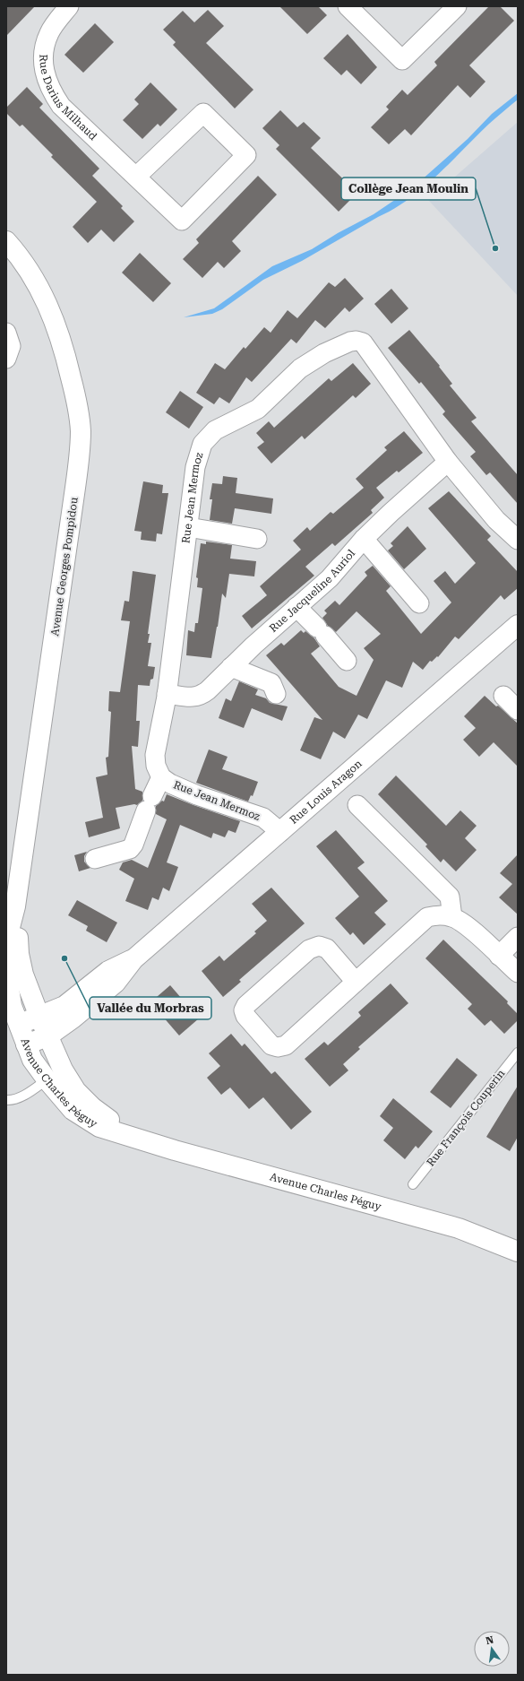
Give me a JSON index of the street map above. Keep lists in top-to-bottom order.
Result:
{
  "streets": {
    "street": [
      "Rue Darius Milhaud",
      "Rue Jean Mermoz",
      "Avenue Georges Pompidou",
      "Rue Jacqueline Auriol",
      "Rue Louis Aragon",
      "Avenue Charles Péguy"
    ],
    "lane": ["Rue François Couperin"]
  },
  "crossings": [
    ["Rue Jean Mermoz", "Rue Jacqueline Auriol"],
    ["Rue Jean Mermoz", "Rue Louis Aragon"],
    ["Avenue Georges Pompidou", "Rue Louis Aragon"],
    ["Avenue Georges Pompidou", "Avenue Charles Péguy"],
    ["Rue Louis Aragon", "Avenue Charles Péguy"]
  ],
  "places": ["Collège Jean Moulin", "Vallée du Morbras"],
  "north": "top"
}
